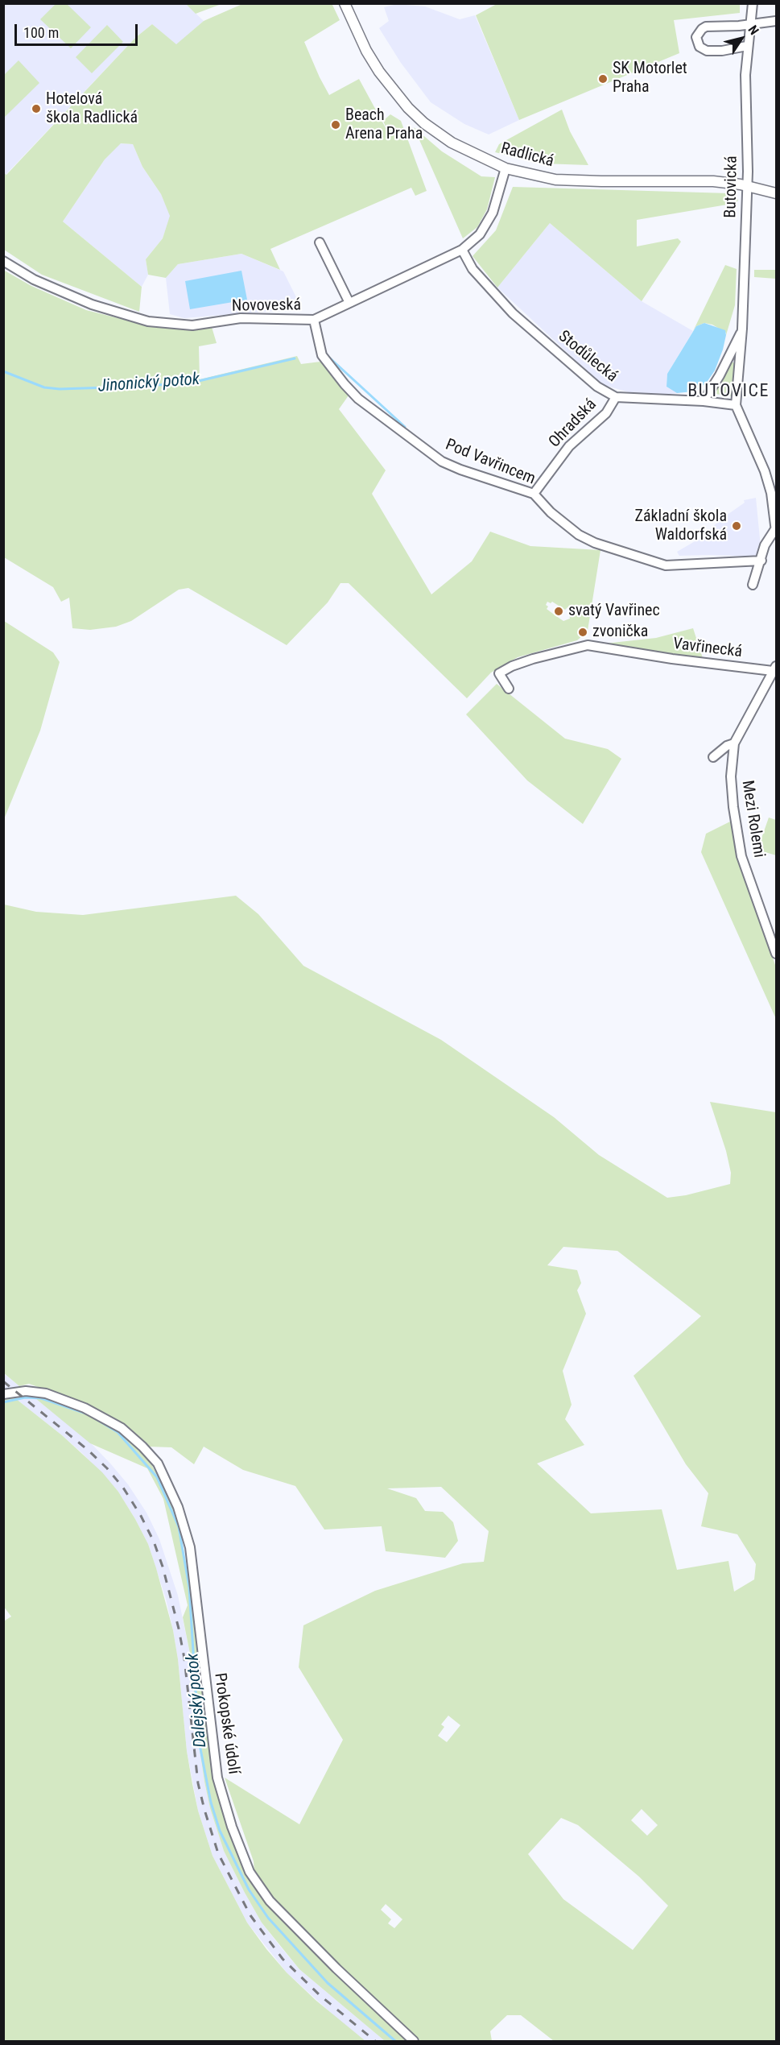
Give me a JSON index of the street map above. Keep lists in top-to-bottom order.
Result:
{
  "streets": {
    "main road": ["Radlická"],
    "street": [
      "Butovická",
      "Novoveská",
      "Stodůlecká",
      "Ohradská",
      "Pod Vavřincem",
      "Vavřinecká",
      "Mezi Rolemi",
      "Prokopské údolí"
    ]
  },
  "crossings": [
    ["Radlická", "Butovická"],
    ["Radlická", "Novoveská"],
    ["Butovická", "Stodůlecká"],
    ["Novoveská", "Stodůlecká"],
    ["Novoveská", "Pod Vavřincem"],
    ["Stodůlecká", "Ohradská"],
    ["Ohradská", "Pod Vavřincem"],
    ["Vavřinecká", "Mezi Rolemi"]
  ],
  "districts": ["BUTOVICE"],
  "water": ["Jinonický potok", "Dalejský potok"],
  "places": [
    "SK Motorlet Praha",
    "Hotelová škola Radlická",
    "Beach Arena Praha",
    "Základní škola Waldorfská",
    "svatý Vavřinec",
    "zvonička"
  ],
  "scale_bar": "100 m",
  "north": "top right"
}
